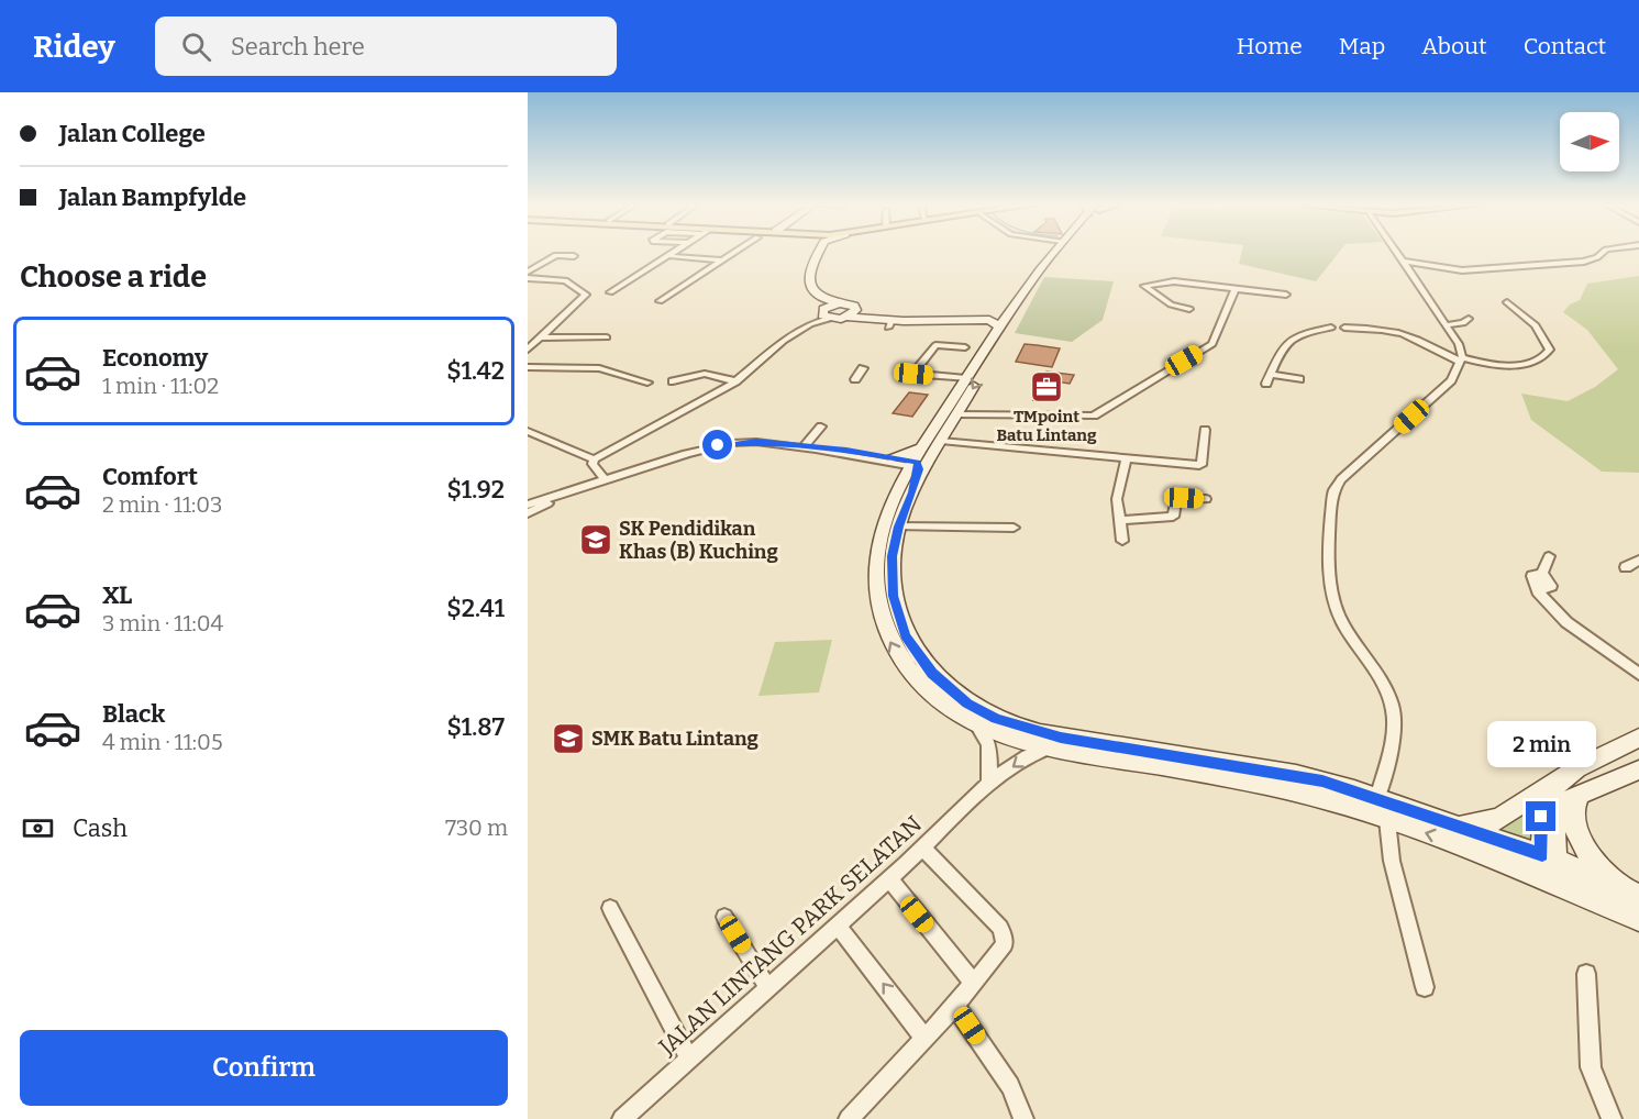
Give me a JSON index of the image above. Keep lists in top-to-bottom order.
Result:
{
  "streets": {
    "street": ["JALAN LINTANG PARK SELATAN"]
  },
  "places": {
    "office": ["TMpoint Batu Lintang"],
    "school or university": ["SK Pendidikan Khas (B) Kuching", "SMK Batu Lintang"]
  },
  "north": "right",
  "page": {
    "header": "Ridey",
    "search": "Search here",
    "nav": [
      "Home",
      "Map",
      "About",
      "Contact"
    ],
    "banner": ["Jalan College", "Jalan Bampfylde"],
    "heading": "Choose a ride",
    "list": [
      {
        "name": "Economy",
        "note": "1 min · 11:02",
        "value": "$1.42"
      },
      {
        "name": "Comfort",
        "note": "2 min · 11:03",
        "value": "$1.92"
      },
      {
        "name": "XL",
        "note": "3 min · 11:04",
        "value": "$2.41"
      },
      {
        "name": "Black",
        "note": "4 min · 11:05",
        "value": "$1.87"
      }
    ],
    "bubble": "2 min",
    "pay": ["Cash", "730 m"],
    "buttons": "Confirm"
  }
}
